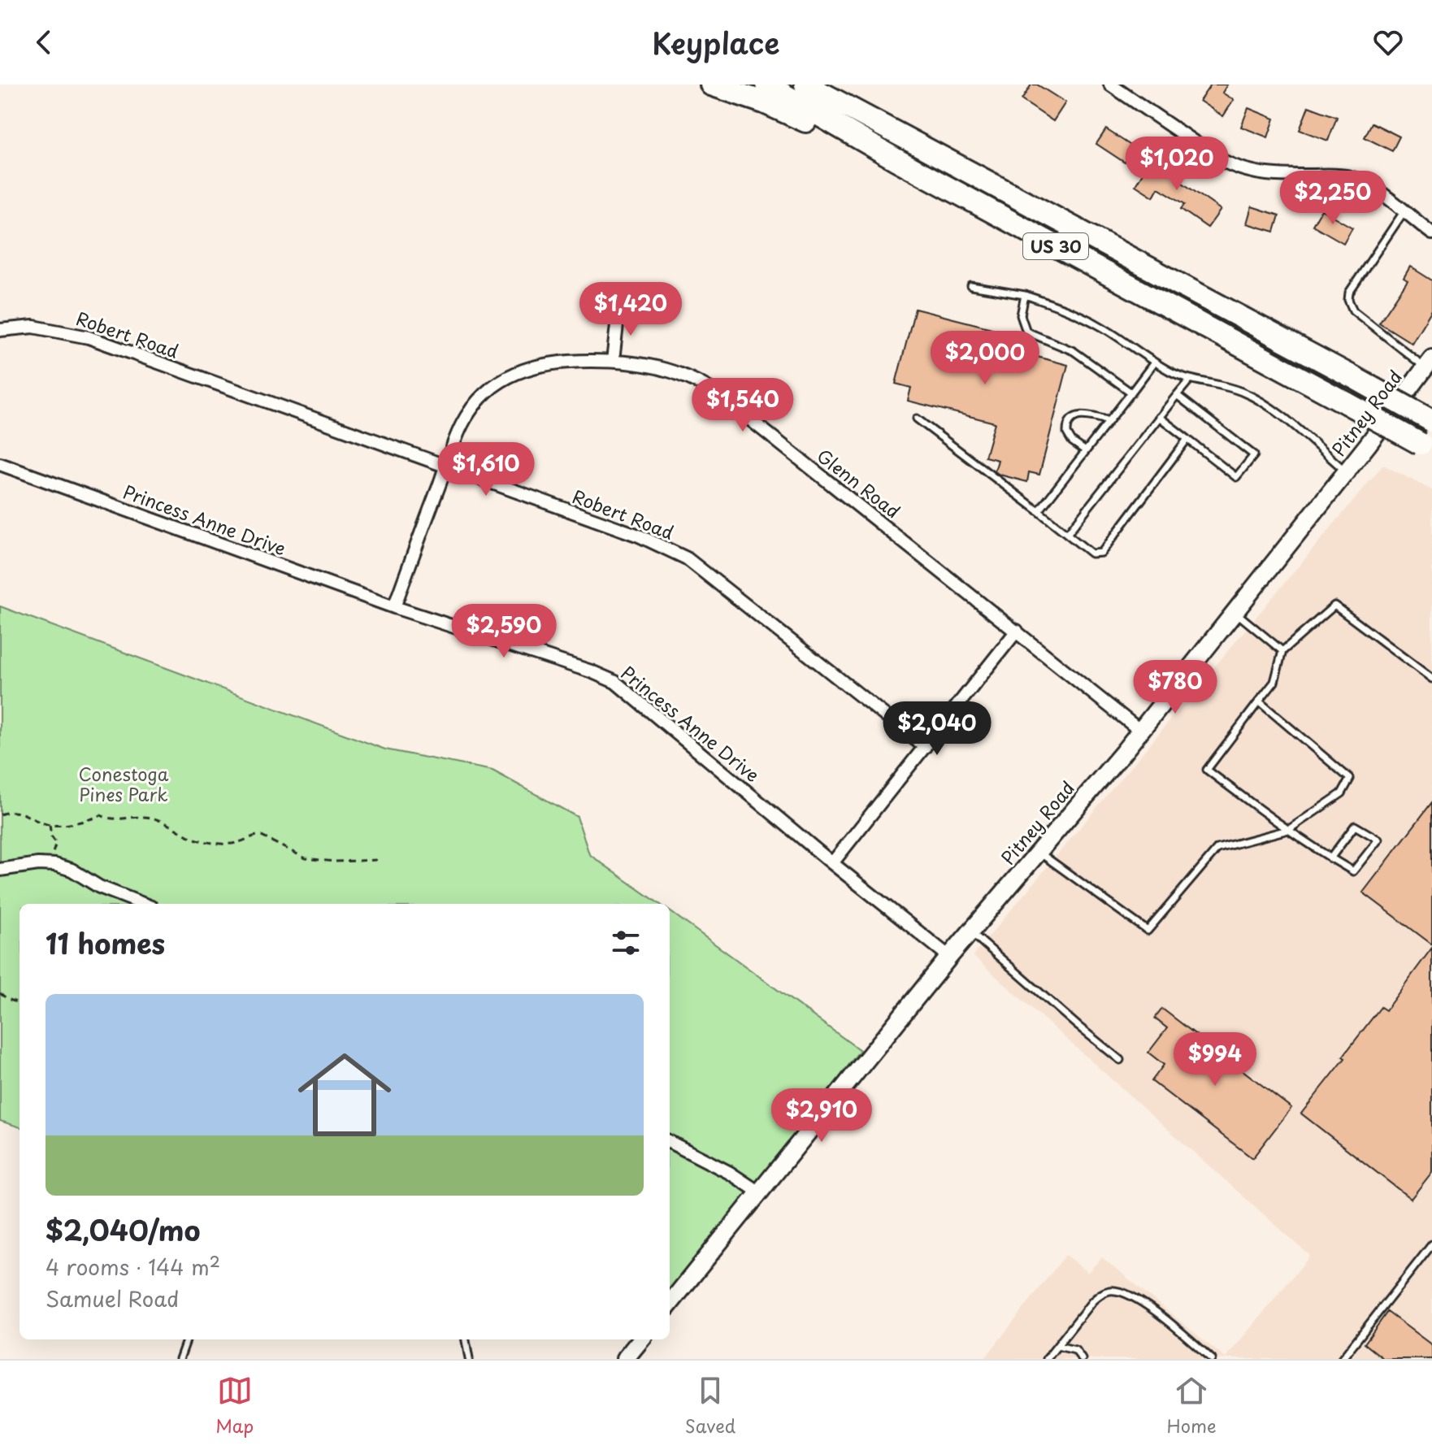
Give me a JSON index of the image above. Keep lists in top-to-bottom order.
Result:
{
  "streets": {
    "highway": ["US 30"],
    "main road": ["Pitney Road"],
    "street": ["Robert Road", "Glenn Road", "Princess Anne Drive"]
  },
  "crossings": [
    ["Robert Road", "Glenn Road"],
    ["Pitney Road", "Glenn Road"],
    ["Pitney Road", "Princess Anne Drive"],
    ["Glenn Road", "Princess Anne Drive"]
  ],
  "parks": ["Conestoga Pines Park"],
  "page": {
    "header": "Keyplace",
    "price": [
      "$1,020",
      "$2,250",
      "$1,420",
      "$2,000",
      "$1,540",
      "$1,610",
      "$2,590",
      "$780",
      "$2,040",
      "$994",
      "$2,910"
    ],
    "heading": "11 homes",
    "list": [
      {
        "name": "$2,040/mo",
        "note": "4 rooms · 144 m² · Samuel Road"
      }
    ],
    "tabs": ["Map", "Saved", "Home"]
  }
}
